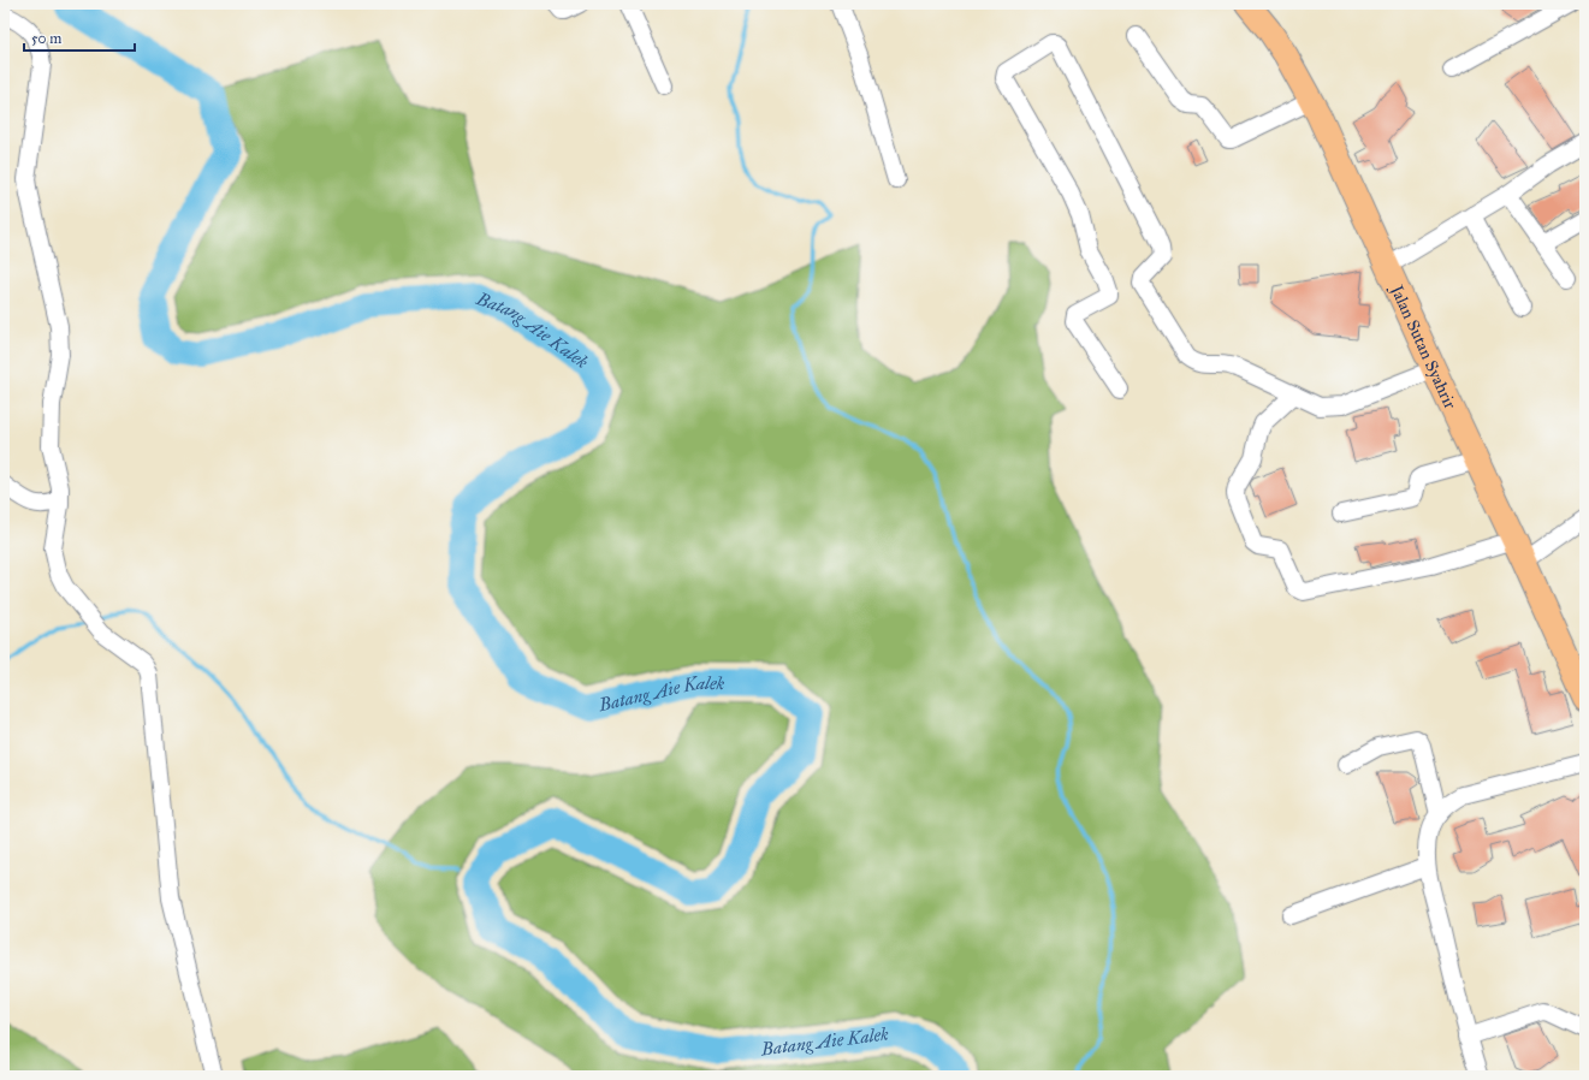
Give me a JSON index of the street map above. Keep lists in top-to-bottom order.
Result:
{
  "streets": {
    "highway": ["Jalan Sutan Syahrir"]
  },
  "water": ["Batang Aie Kalek"],
  "scale_bar": "50 m"
}
